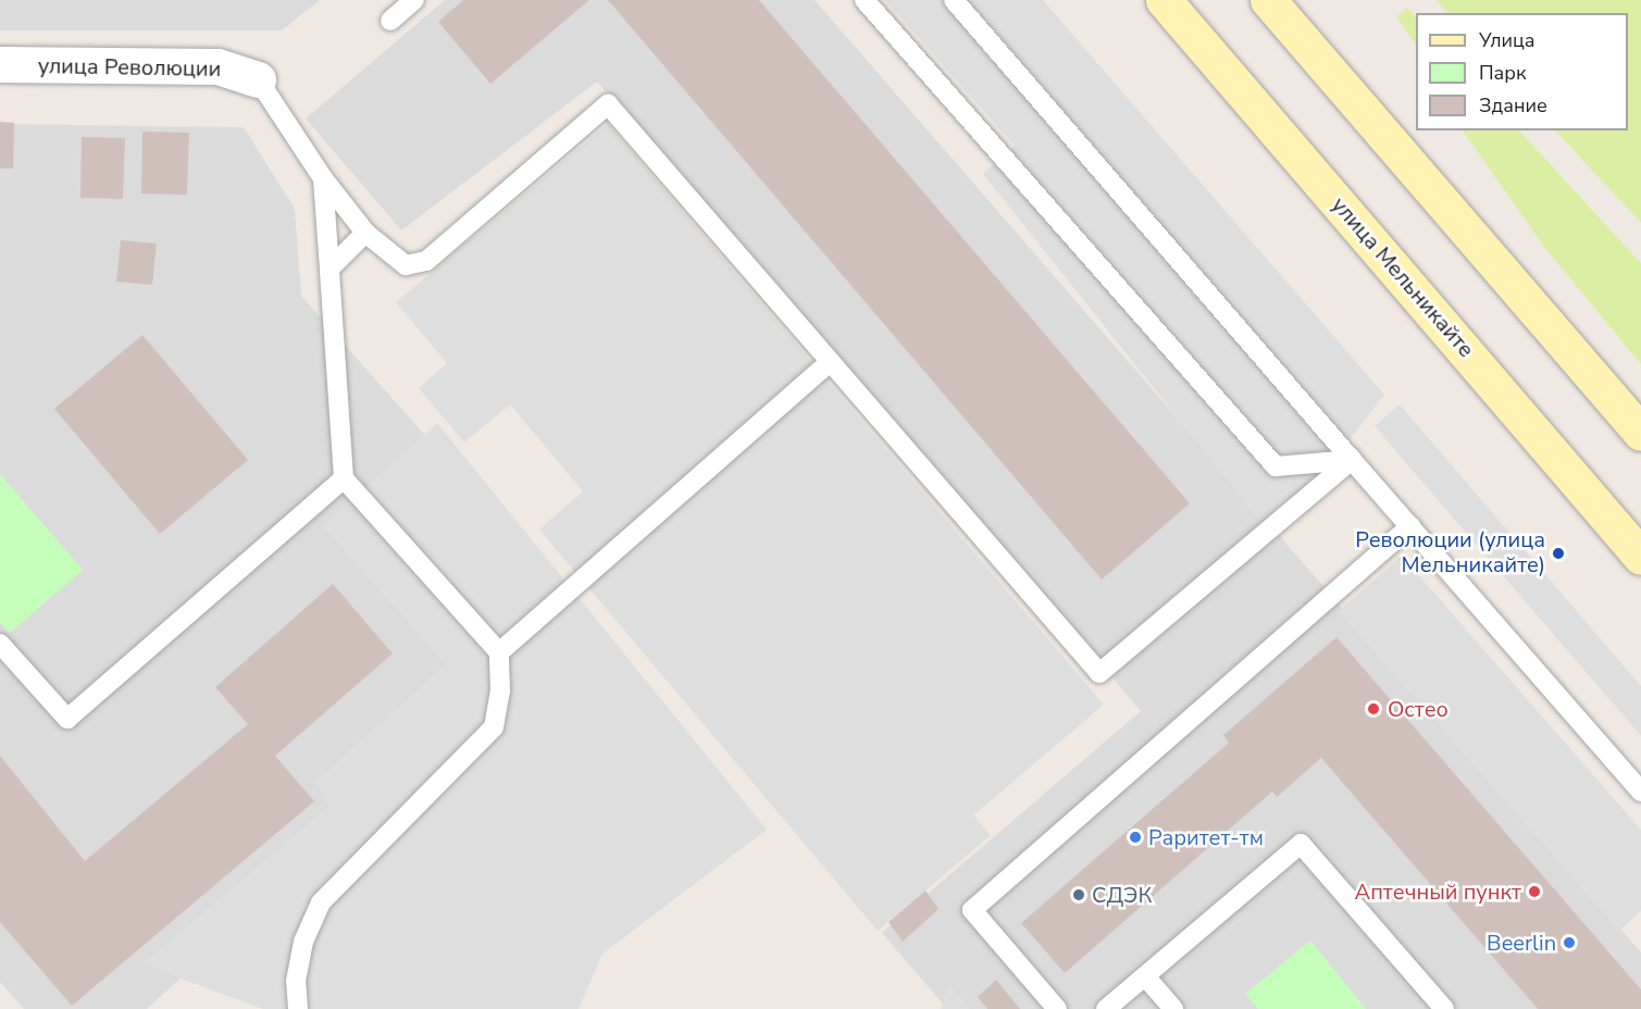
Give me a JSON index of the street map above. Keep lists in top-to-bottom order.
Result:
{
  "streets": {
    "main road": ["улица Мельникайте"],
    "street": ["улица Революции"]
  },
  "places": [
    "Революции (улица Мельникайте)",
    "Остео",
    "Раритет-тм",
    "Аптечный пункт",
    "СДЭК",
    "Beerlin"
  ],
  "legend": ["Улица", "Парк", "Здание"]
}
